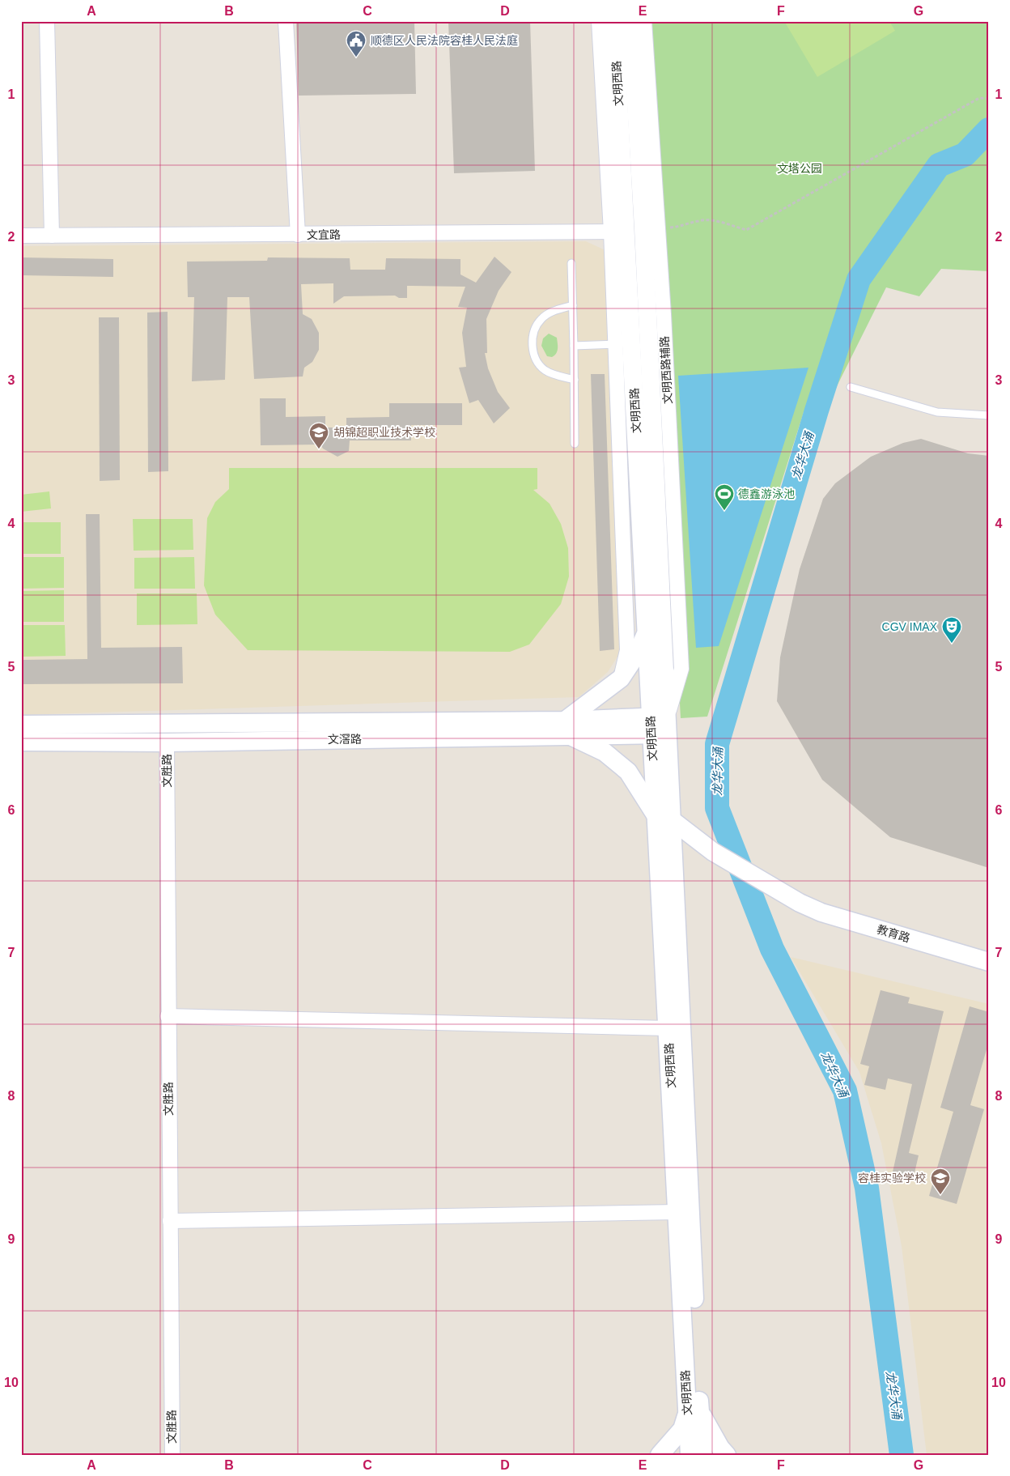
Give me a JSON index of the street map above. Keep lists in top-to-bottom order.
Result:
{
  "streets": {
    "street": [
      "文明西路",
      "文宜路",
      "文明西路辅路",
      "文滘路",
      "文胜路",
      "教育路"
    ]
  },
  "crossings": [
    ["文明西路", "文宜路"],
    ["文明西路", "文明西路辅路"],
    ["文明西路", "文滘路"],
    ["文明西路", "教育路"],
    ["文明西路辅路", "文滘路"],
    ["文滘路", "文胜路"]
  ],
  "water": ["龙华大涌"],
  "parks": ["文塔公园"],
  "places": {
    "public building": ["顺德区人民法院容桂人民法庭"],
    "school or university": ["胡锦超职业技术学校", "容桂实验学校"],
    "sports": ["德鑫游泳池"],
    "theatre": ["CGV IMAX"]
  },
  "grid": {
    "columns": [
      "A",
      "B",
      "C",
      "D",
      "E",
      "F",
      "G"
    ],
    "rows": [
      "1",
      "2",
      "3",
      "4",
      "5",
      "6",
      "7",
      "8",
      "9",
      "10"
    ]
  }
}
